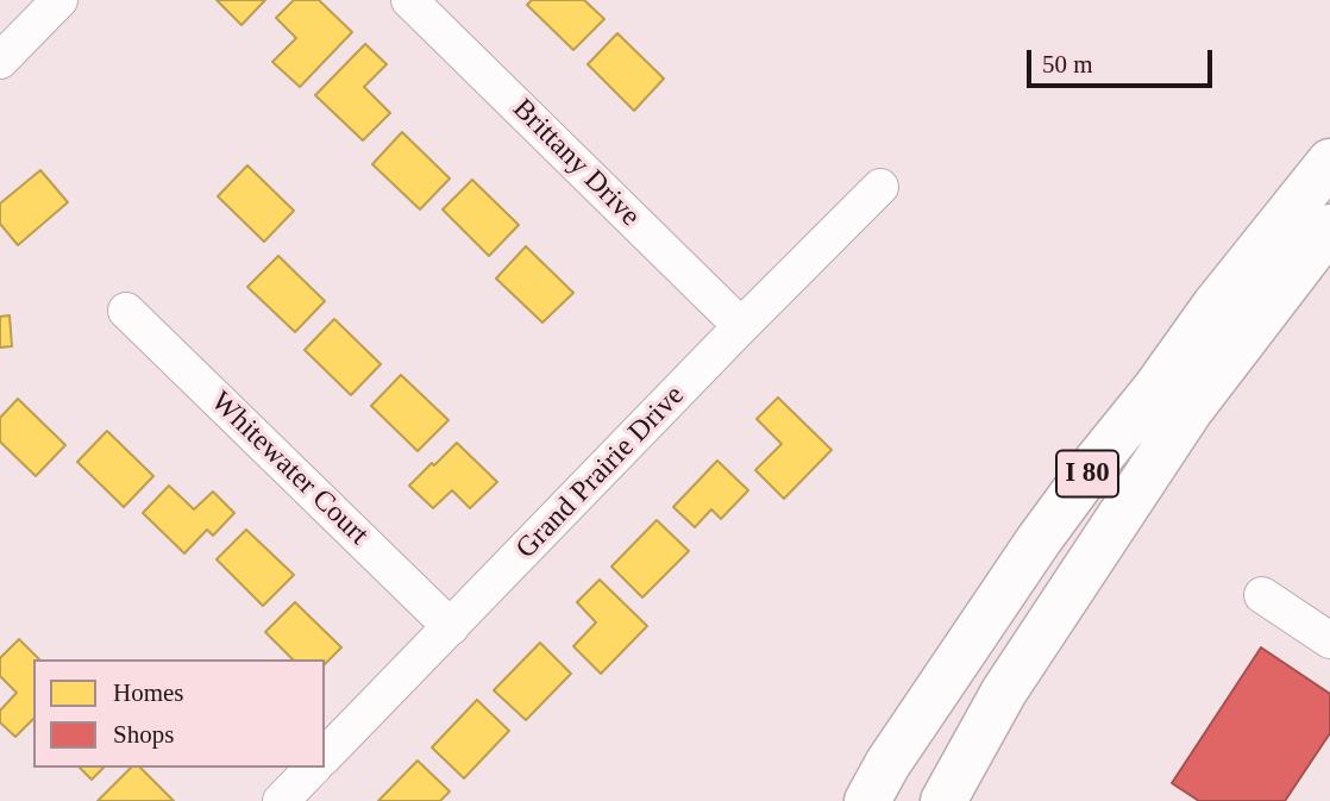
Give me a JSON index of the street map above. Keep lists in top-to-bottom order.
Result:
{
  "streets": {
    "highway": ["I 80"],
    "street": ["Brittany Drive", "Whitewater Court", "Grand Prairie Drive"]
  },
  "crossings": [
    ["Brittany Drive", "Grand Prairie Drive"],
    ["Whitewater Court", "Grand Prairie Drive"]
  ],
  "legend": ["Homes", "Shops"],
  "scale_bar": "50 m"
}
